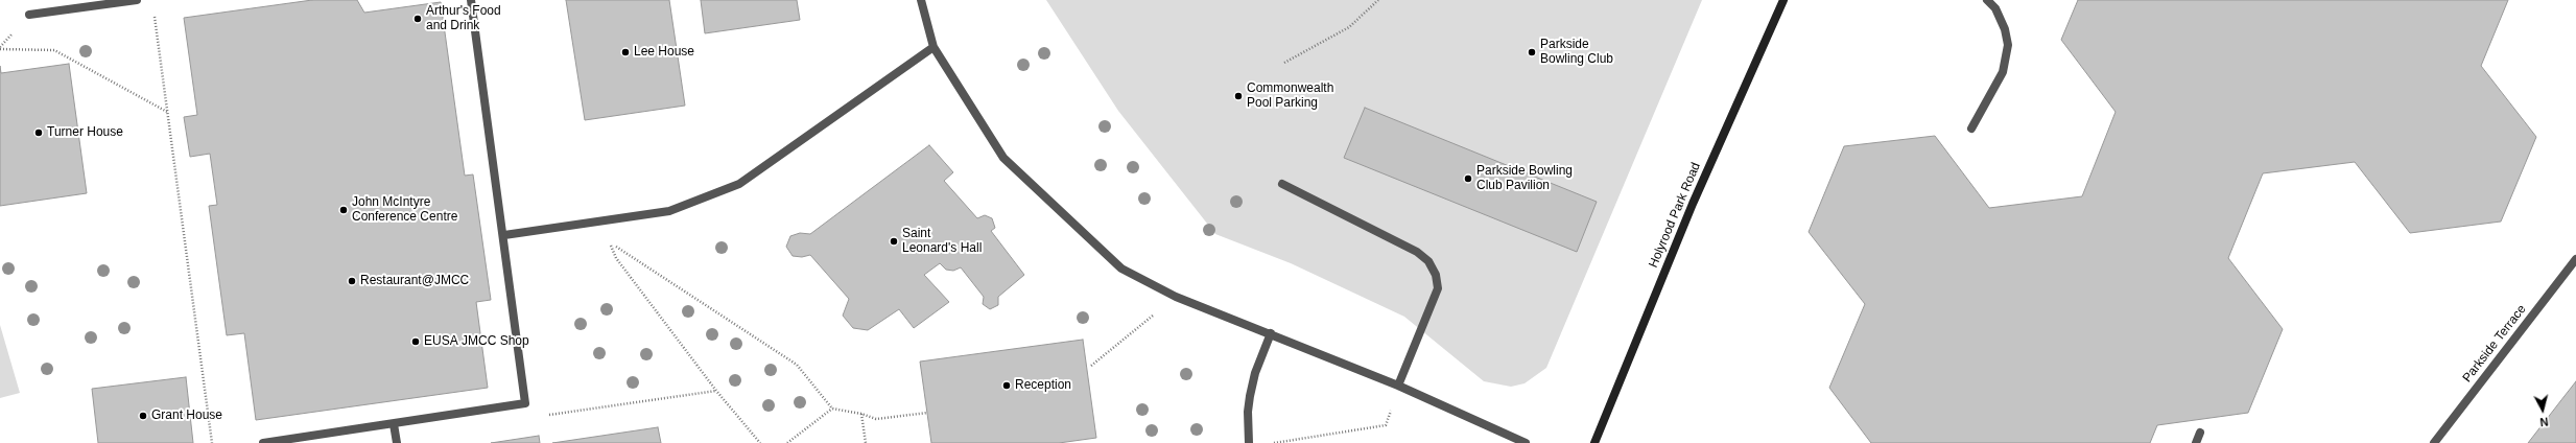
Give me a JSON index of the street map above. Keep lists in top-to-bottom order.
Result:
{
  "streets": {
    "street": ["Holyrood Park Road", "Parkside Terrace"]
  },
  "places": [
    "Arthur's Food and Drink",
    "Lee House",
    "Parkside Bowling Club",
    "Commonwealth Pool Parking",
    "Turner House",
    "Parkside Bowling Club Pavilion",
    "John McIntyre Conference Centre",
    "Saint Leonard's Hall",
    "Restaurant@JMCC",
    "EUSA JMCC Shop",
    "Reception",
    "Grant House"
  ],
  "north": "bottom"
}
